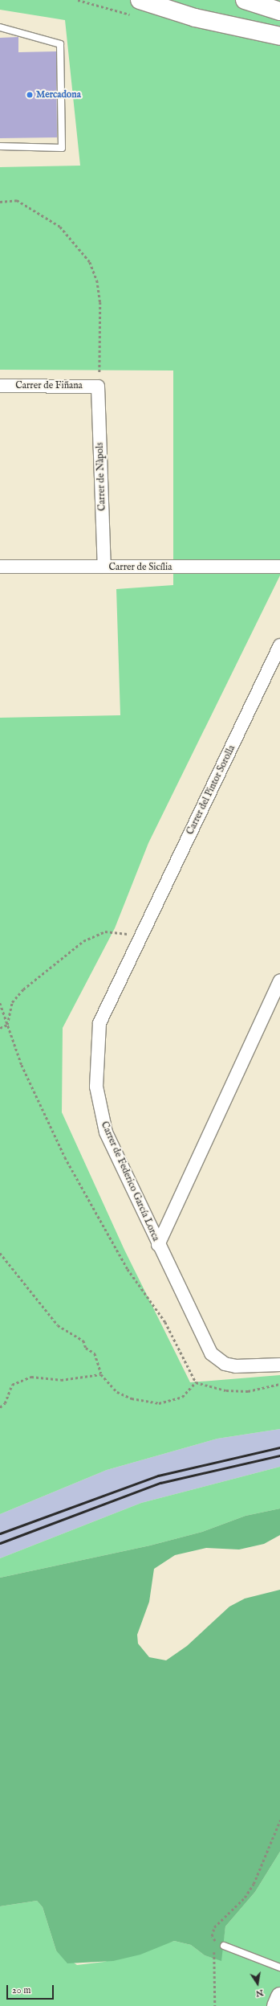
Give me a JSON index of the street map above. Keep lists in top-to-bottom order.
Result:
{
  "streets": {
    "street": [
      "Carrer de Fiñana",
      "Carrer de Nàpols",
      "Carrer de Sicília",
      "Carrer del Pintor Sorolla",
      "Carrer de Federico García Lorca"
    ]
  },
  "crossings": [
    ["Carrer de Fiñana", "Carrer de Nàpols"],
    ["Carrer de Nàpols", "Carrer de Sicília"],
    ["Carrer del Pintor Sorolla", "Carrer de Federico García Lorca"]
  ],
  "places": ["Mercadona"],
  "scale_bar": "20 m",
  "north": "bottom"
}
